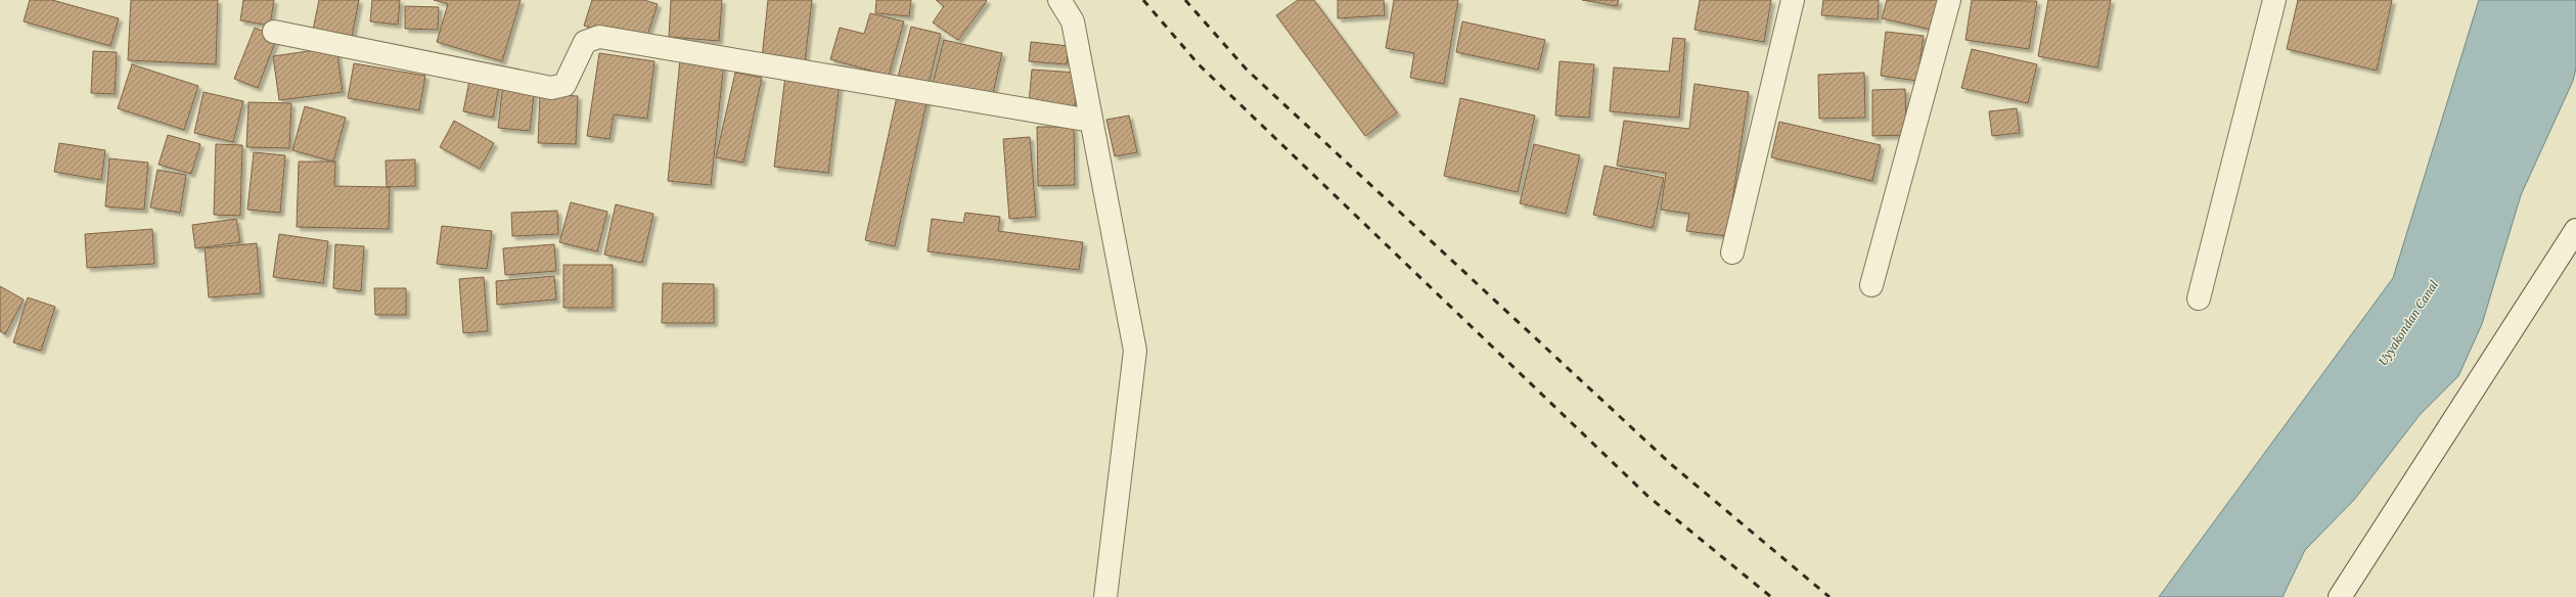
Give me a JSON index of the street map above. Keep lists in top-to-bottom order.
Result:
{
  "water": ["Uyyakondan Canal"]
}
